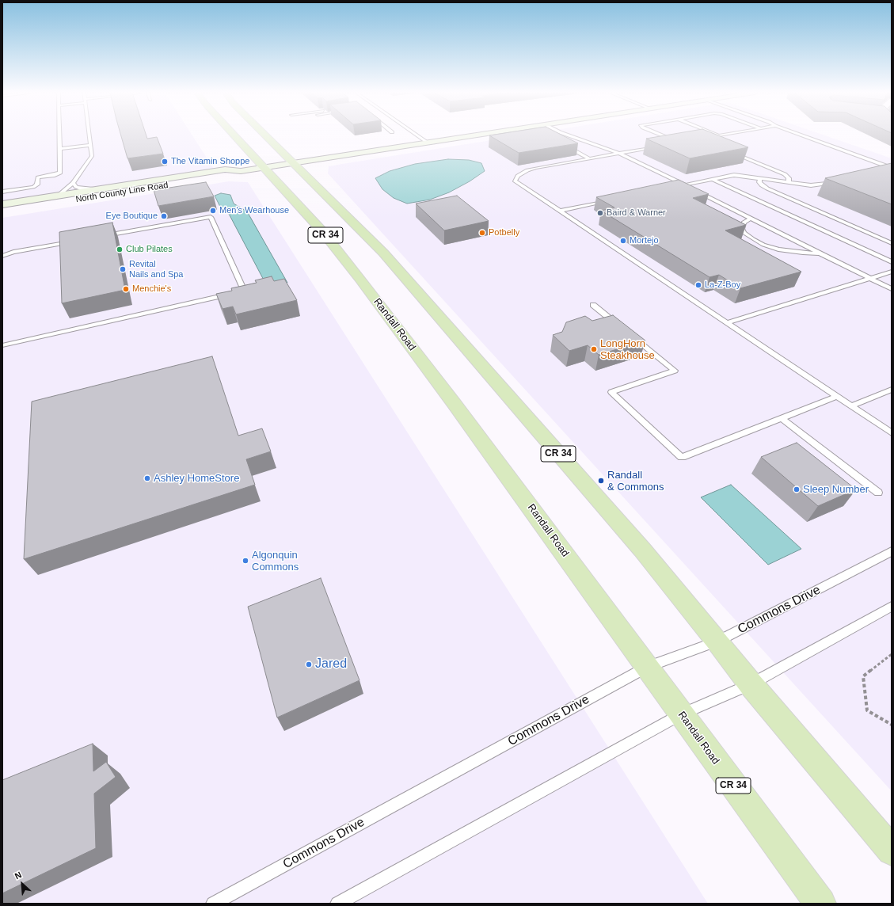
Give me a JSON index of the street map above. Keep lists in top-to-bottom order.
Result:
{
  "streets": {
    "main road": ["CR 34", "Randall Road"],
    "street": ["North County Line Road"],
    "lane": ["Commons Drive"]
  },
  "crossings": [
    ["North County Line Road", "CR 34"],
    ["North County Line Road", "Randall Road"],
    ["CR 34", "Commons Drive"],
    ["Randall Road", "Commons Drive"]
  ],
  "places": [
    "The Vitamin Shoppe",
    "Men's Wearhouse",
    "Baird & Warner",
    "Eye Boutique",
    "Potbelly",
    "Mortejo",
    "Club Pilates",
    "Revital Nails and Spa",
    "La-Z-Boy",
    "Menchie's",
    "LongHorn Steakhouse",
    "Ashley HomeStore",
    "Randall & Commons",
    "Sleep Number",
    "Algonquin Commons",
    "Jared"
  ],
  "north": "top left"
}
